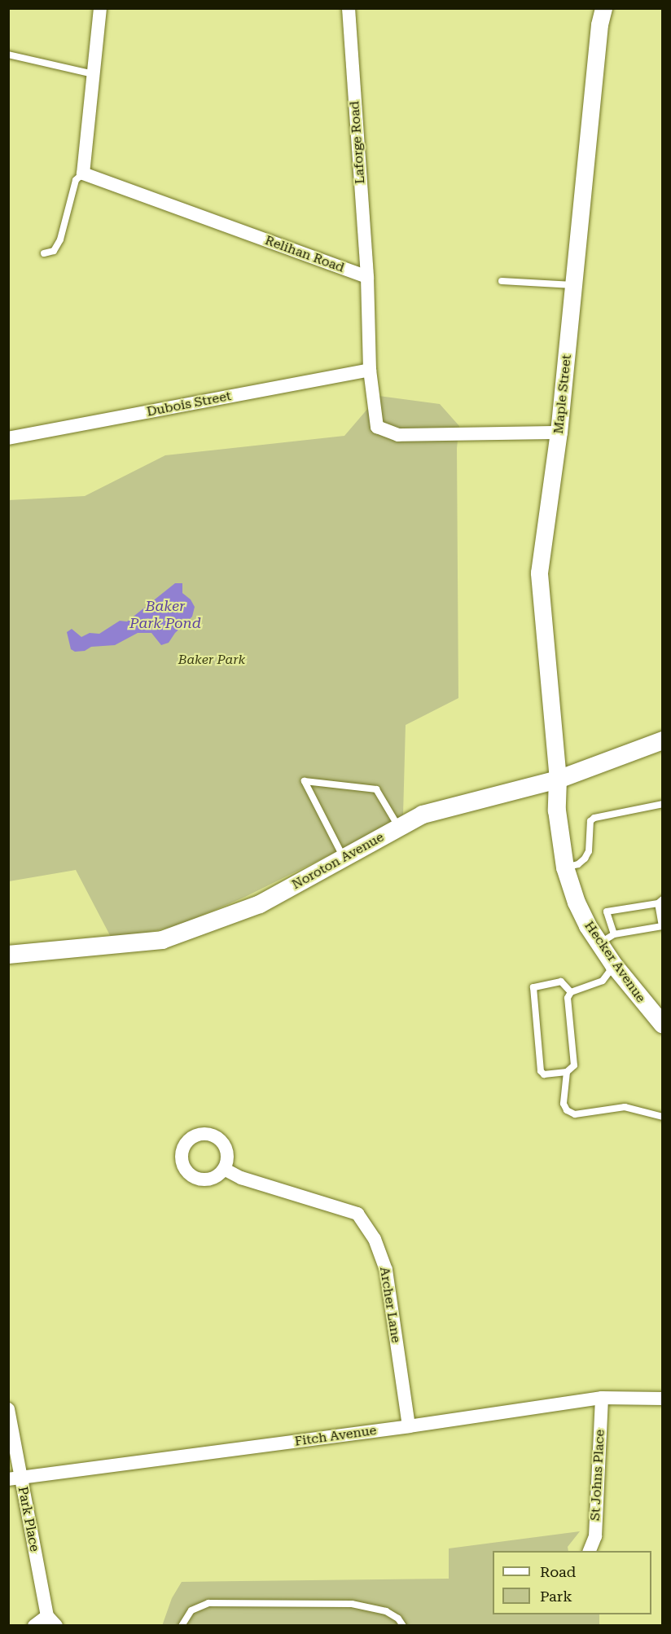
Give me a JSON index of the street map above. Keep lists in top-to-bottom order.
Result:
{
  "streets": {
    "main road": ["Noroton Avenue", "Hecker Avenue"],
    "street": [
      "Laforge Road",
      "Relihan Road",
      "Maple Street",
      "Dubois Street",
      "Archer Lane",
      "Fitch Avenue",
      "St Johns Place",
      "Park Place"
    ]
  },
  "crossings": [
    ["Laforge Road", "Relihan Road"],
    ["Maple Street", "Noroton Avenue"],
    ["Maple Street", "Hecker Avenue"],
    ["Noroton Avenue", "Hecker Avenue"],
    ["Archer Lane", "Fitch Avenue"],
    ["Fitch Avenue", "St Johns Place"],
    ["Fitch Avenue", "Park Place"]
  ],
  "water": ["Baker Park Pond"],
  "parks": ["Baker Park"],
  "legend": ["Road", "Park"]
}
